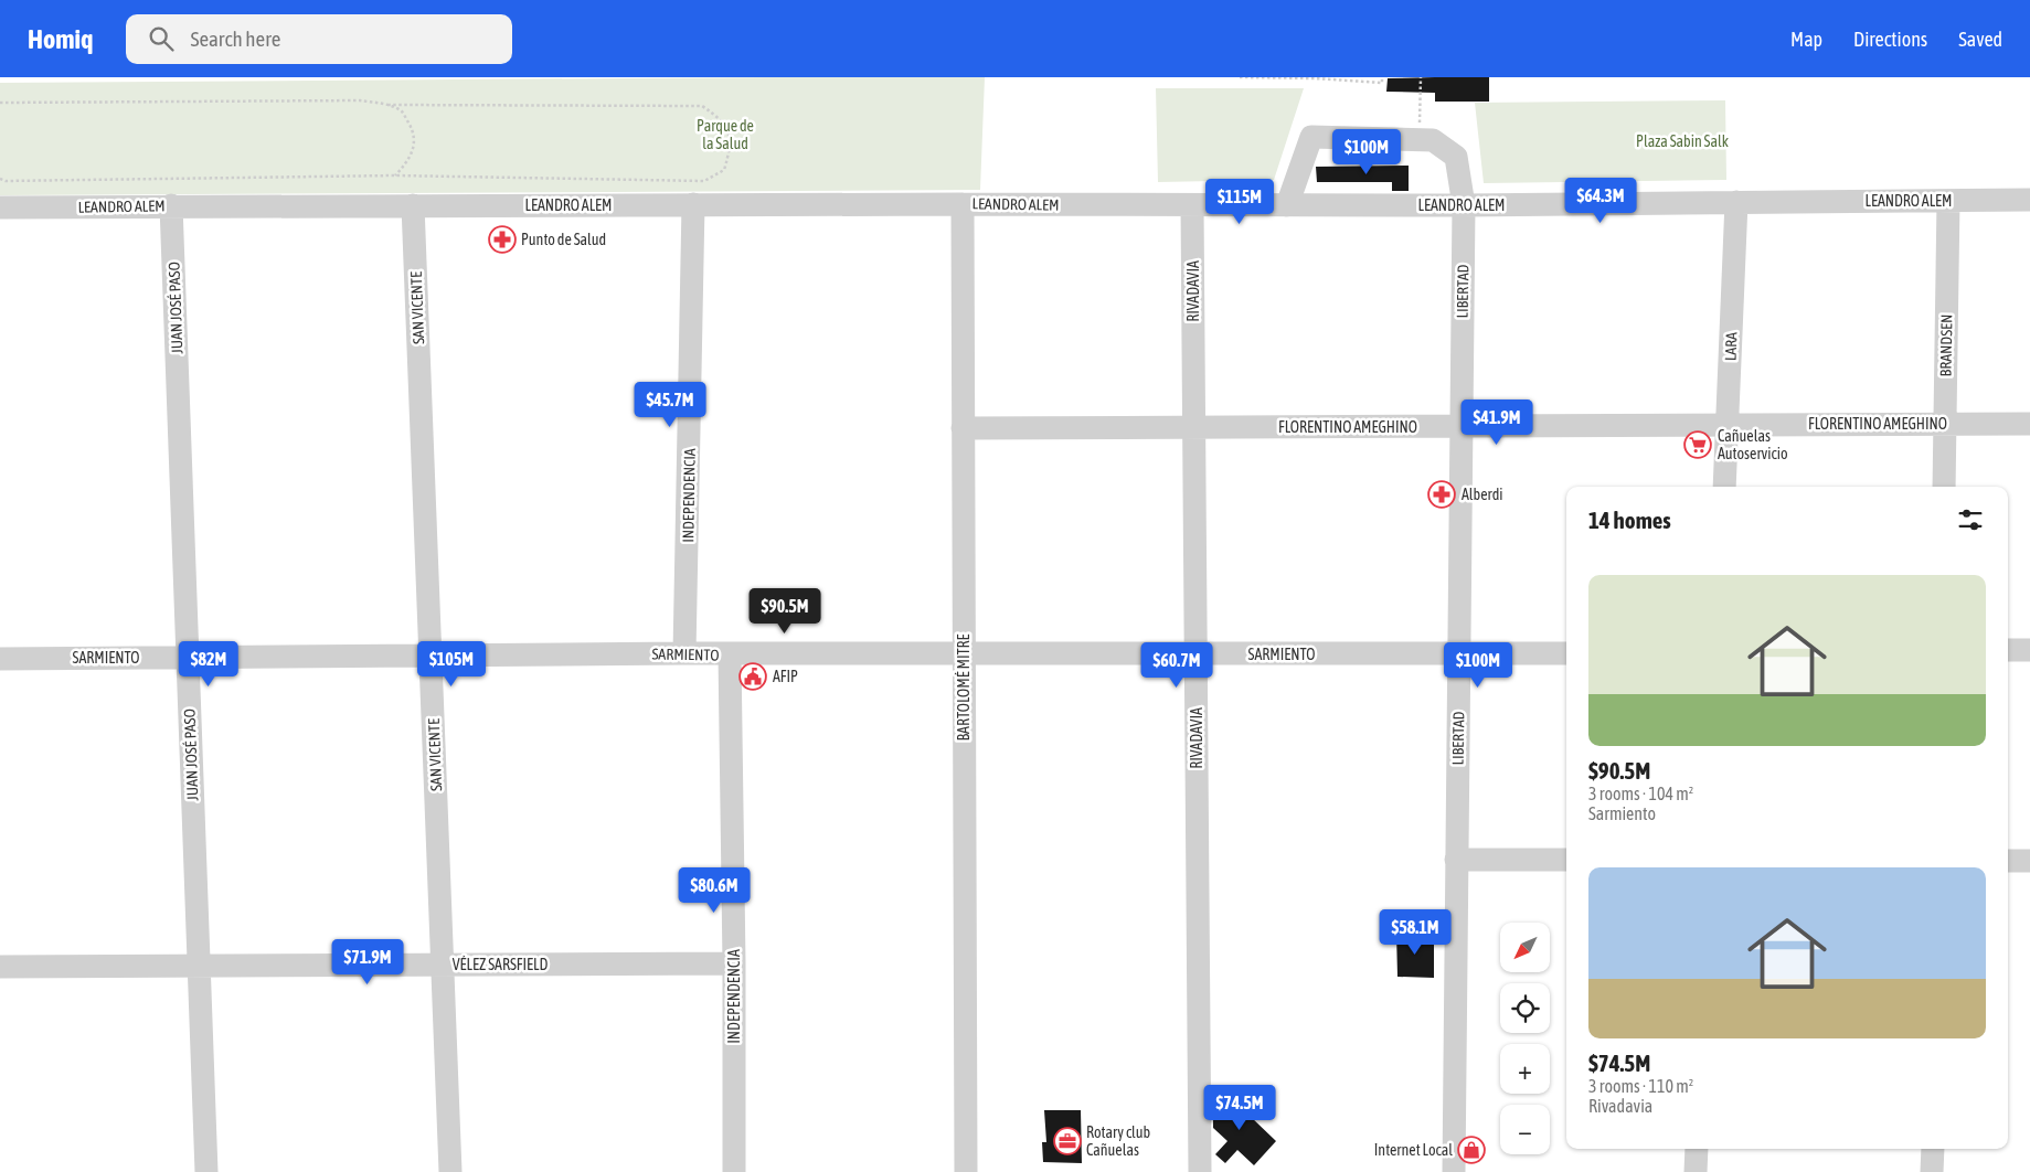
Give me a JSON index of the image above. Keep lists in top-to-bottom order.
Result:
{
  "streets": {
    "street": [
      "LEANDRO ALEM",
      "RIVADAVIA",
      "LIBERTAD",
      "JUAN JOSÉ PASO",
      "SAN VICENTE",
      "BRANDSEN",
      "LARA",
      "FLORENTINO AMEGHINO",
      "INDEPENDENCIA",
      "SARMIENTO",
      "BARTOLOMÉ MITRE",
      "VÉLEZ SARSFIELD"
    ]
  },
  "crossings": [
    ["LEANDRO ALEM", "RIVADAVIA"],
    ["LEANDRO ALEM", "LIBERTAD"],
    ["LEANDRO ALEM", "JUAN JOSÉ PASO"],
    ["LEANDRO ALEM", "SAN VICENTE"],
    ["LEANDRO ALEM", "BRANDSEN"],
    ["LEANDRO ALEM", "LARA"],
    ["LEANDRO ALEM", "INDEPENDENCIA"],
    ["LEANDRO ALEM", "BARTOLOMÉ MITRE"],
    ["RIVADAVIA", "FLORENTINO AMEGHINO"],
    ["RIVADAVIA", "SARMIENTO"],
    ["LIBERTAD", "FLORENTINO AMEGHINO"],
    ["LIBERTAD", "SARMIENTO"],
    ["JUAN JOSÉ PASO", "SARMIENTO"],
    ["JUAN JOSÉ PASO", "VÉLEZ SARSFIELD"],
    ["SAN VICENTE", "SARMIENTO"],
    ["SAN VICENTE", "VÉLEZ SARSFIELD"],
    ["BRANDSEN", "FLORENTINO AMEGHINO"],
    ["LARA", "FLORENTINO AMEGHINO"],
    ["FLORENTINO AMEGHINO", "BARTOLOMÉ MITRE"],
    ["INDEPENDENCIA", "SARMIENTO"],
    ["INDEPENDENCIA", "VÉLEZ SARSFIELD"],
    ["SARMIENTO", "BARTOLOMÉ MITRE"]
  ],
  "parks": ["Parque de la Salud", "Plaza Sabin Salk"],
  "places": {
    "pharmacy": ["Punto de Salud", "Alberdi"],
    "supermarket": ["Cañuelas Autoservicio"],
    "public building": ["AFIP"],
    "office": ["Rotary club Cañuelas"],
    "shop": ["Internet Local"]
  },
  "north": "bottom left",
  "page": {
    "header": "Homiq",
    "search": "Search here",
    "nav": ["Map", "Directions", "Saved"],
    "price": [
      "$100M",
      "$64.3M",
      "$115M",
      "$45.7M",
      "$41.9M",
      "$90.5M",
      "$82M",
      "$105M",
      "$60.7M",
      "$100M",
      "$80.6M",
      "$58.1M",
      "$71.9M",
      "$74.5M"
    ],
    "heading": "14 homes",
    "list": [
      {
        "name": "$90.5M",
        "note": "3 rooms · 104 m² · Sarmiento"
      },
      {
        "name": "$74.5M",
        "note": "3 rooms · 110 m² · Rivadavia"
      }
    ],
    "map_buttons": ["+", "−"]
  }
}
